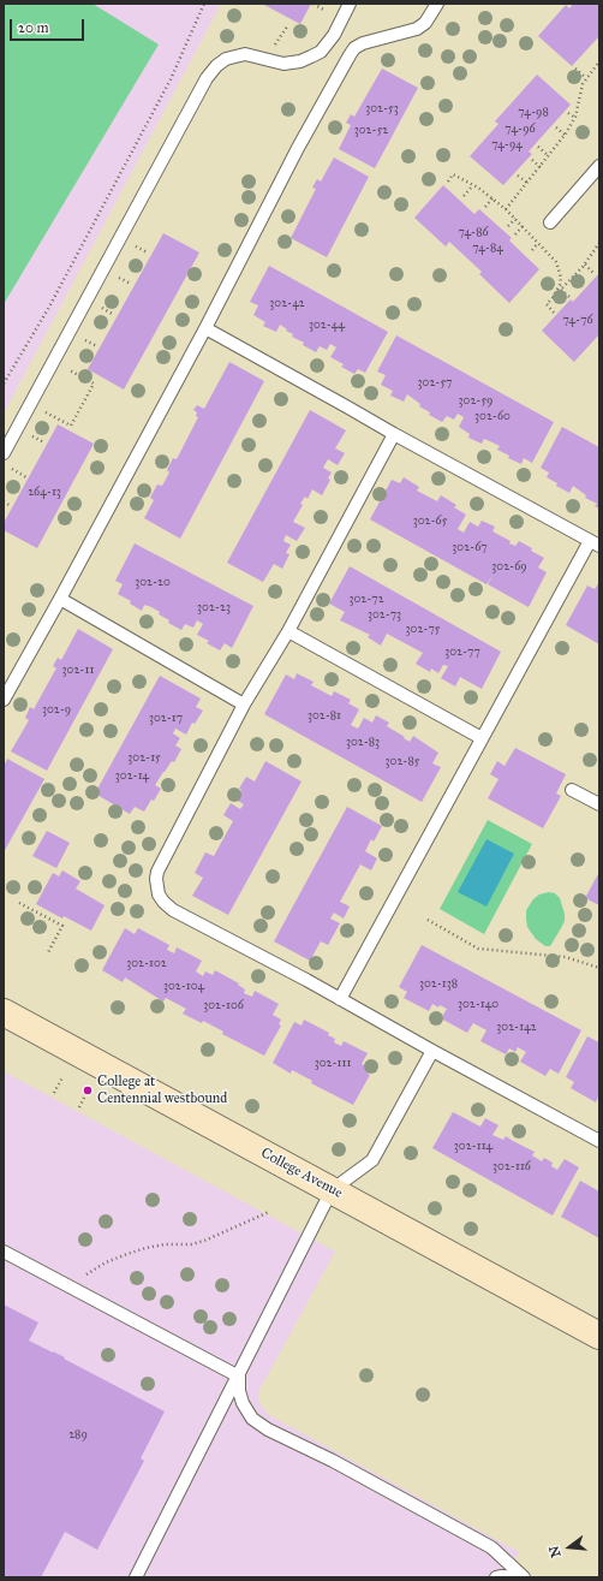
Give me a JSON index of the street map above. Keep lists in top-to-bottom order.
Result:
{
  "streets": {
    "main road": ["College Avenue"]
  },
  "places": ["College at Centennial westbound"],
  "house_numbers": [
    "302-53",
    "74-98",
    "74-96",
    "302-52",
    "74-94",
    "74-86",
    "74-84",
    "302-42",
    "74-76",
    "302-44",
    "302-57",
    "302-59",
    "302-60",
    "264-13",
    "302-65",
    "302-67",
    "302-69",
    "302-20",
    "302-72",
    "302-23",
    "302-73",
    "302-75",
    "302-77",
    "302-11",
    "302-9",
    "302-81",
    "302-17",
    "302-83",
    "302-15",
    "302-85",
    "302-14",
    "302-102",
    "302-138",
    "302-104",
    "302-140",
    "302-106",
    "302-142",
    "302-111",
    "302-114",
    "302-116",
    "289"
  ],
  "scale_bar": "20 m",
  "north": "left"
}
